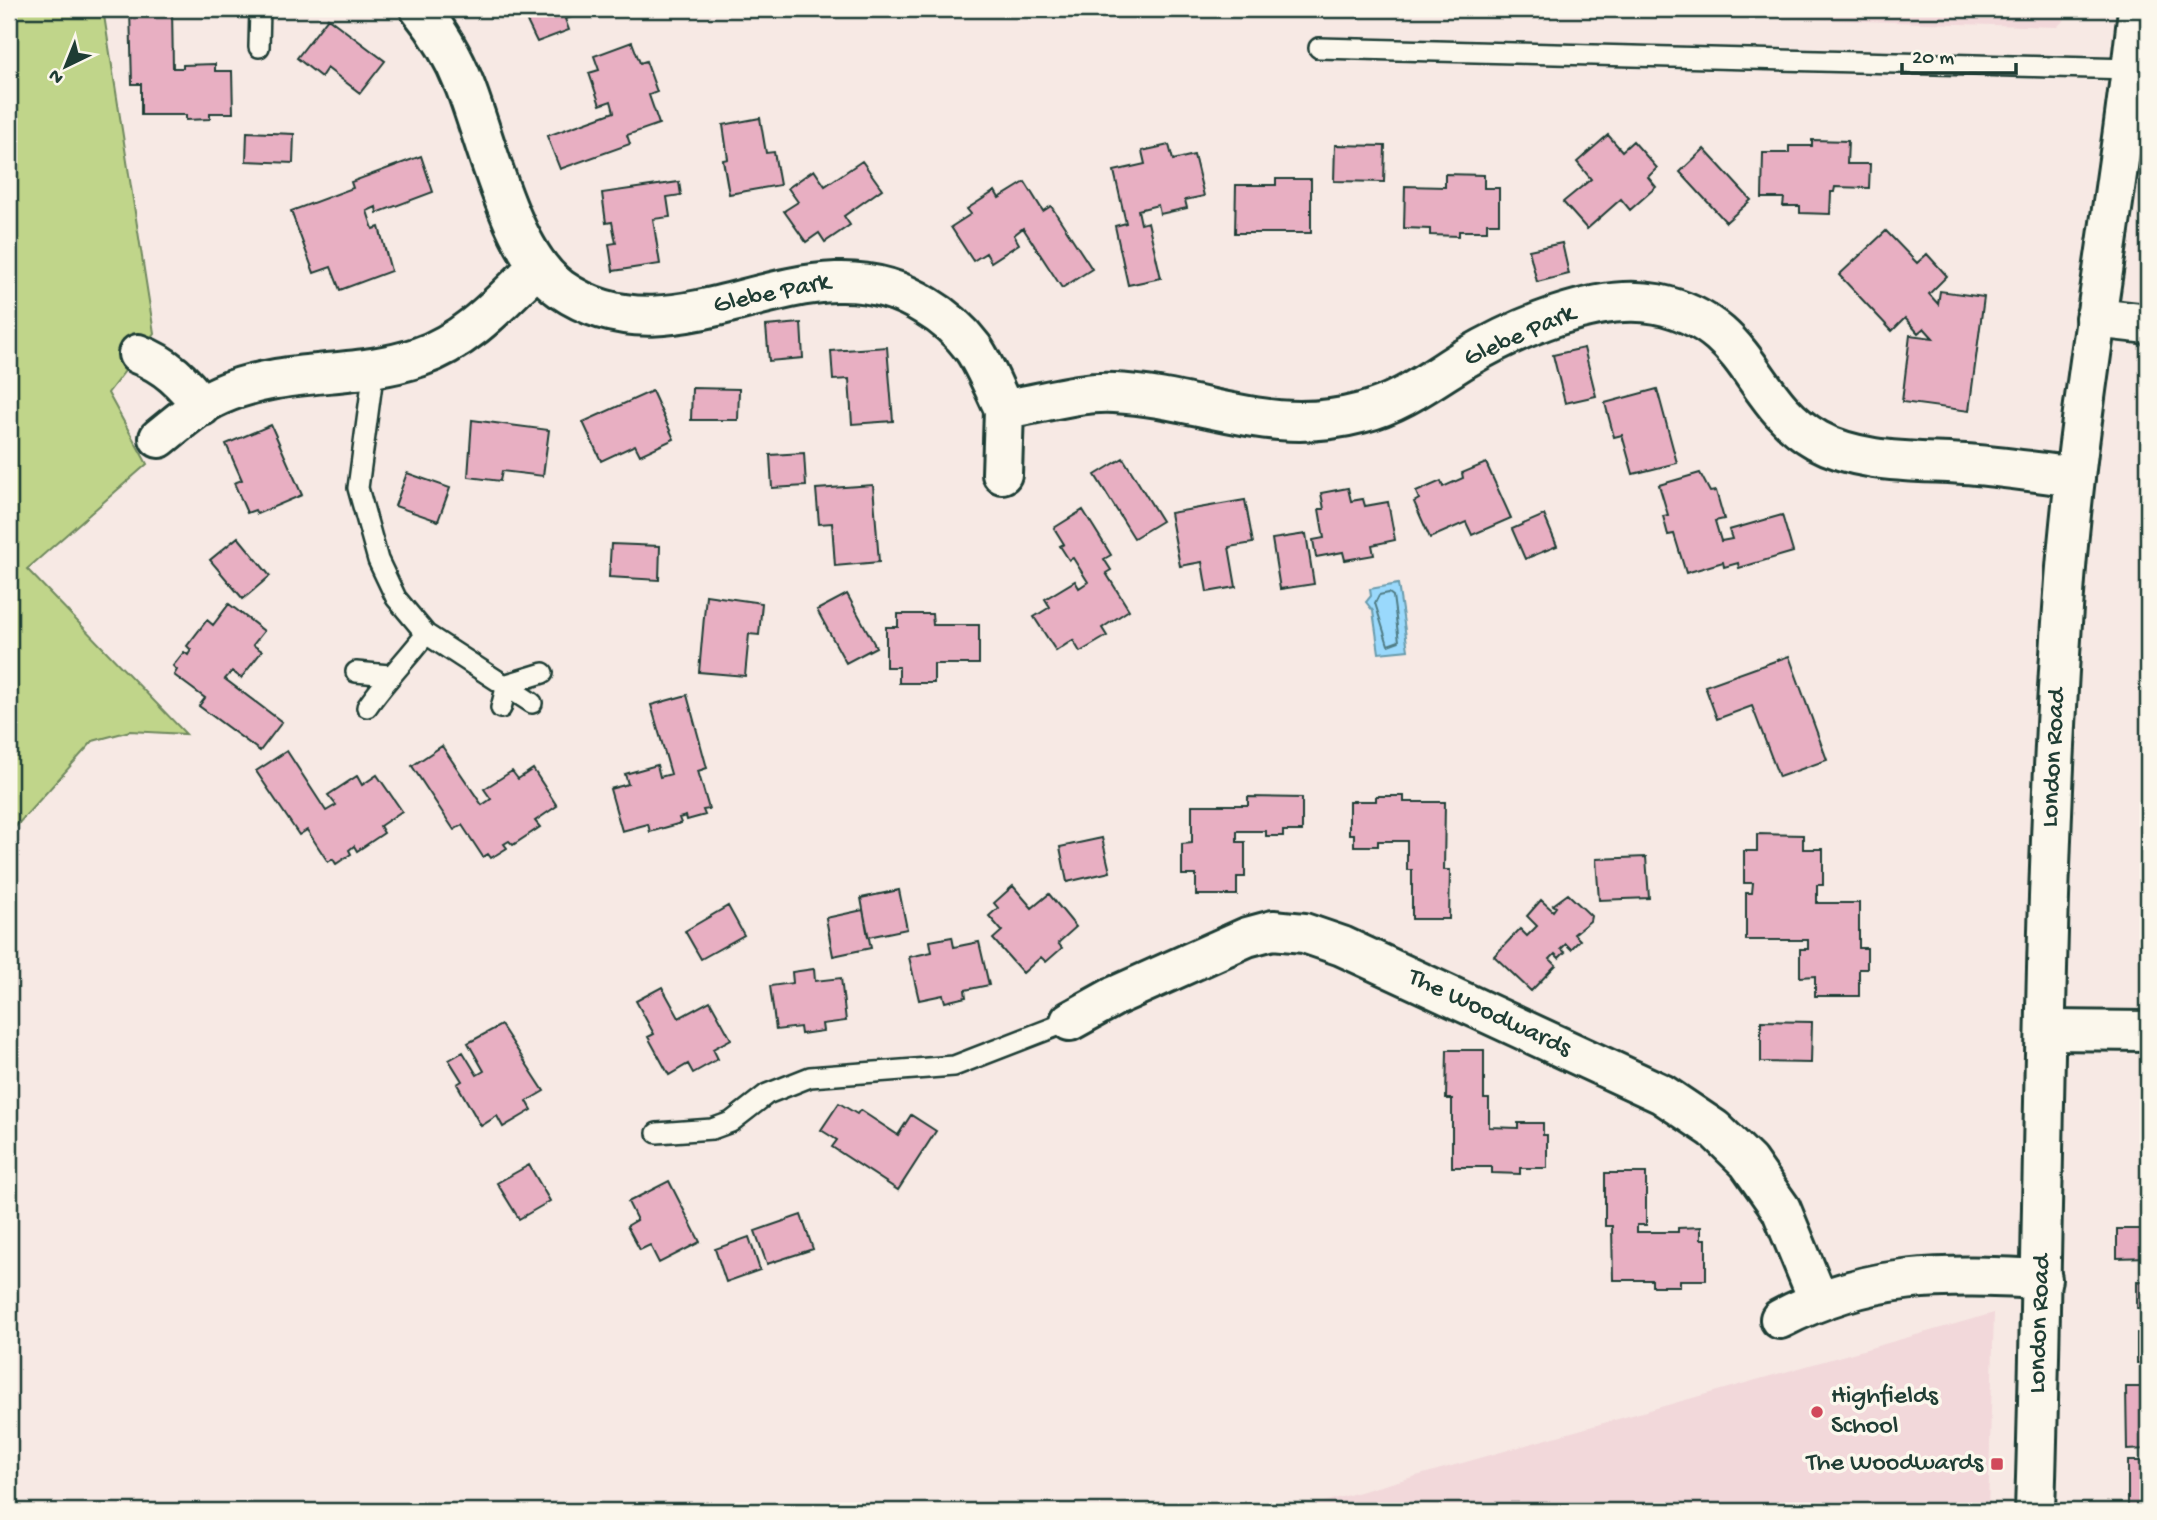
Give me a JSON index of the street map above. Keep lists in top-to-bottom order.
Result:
{
  "streets": {
    "street": ["Glebe Park", "London Road", "The Woodwards"]
  },
  "crossings": [
    ["Glebe Park", "London Road"]
  ],
  "places": {
    "other": ["Highfields School"],
    "transit": ["The Woodwards"]
  },
  "scale_bar": "20 m",
  "north": "bottom left"
}
